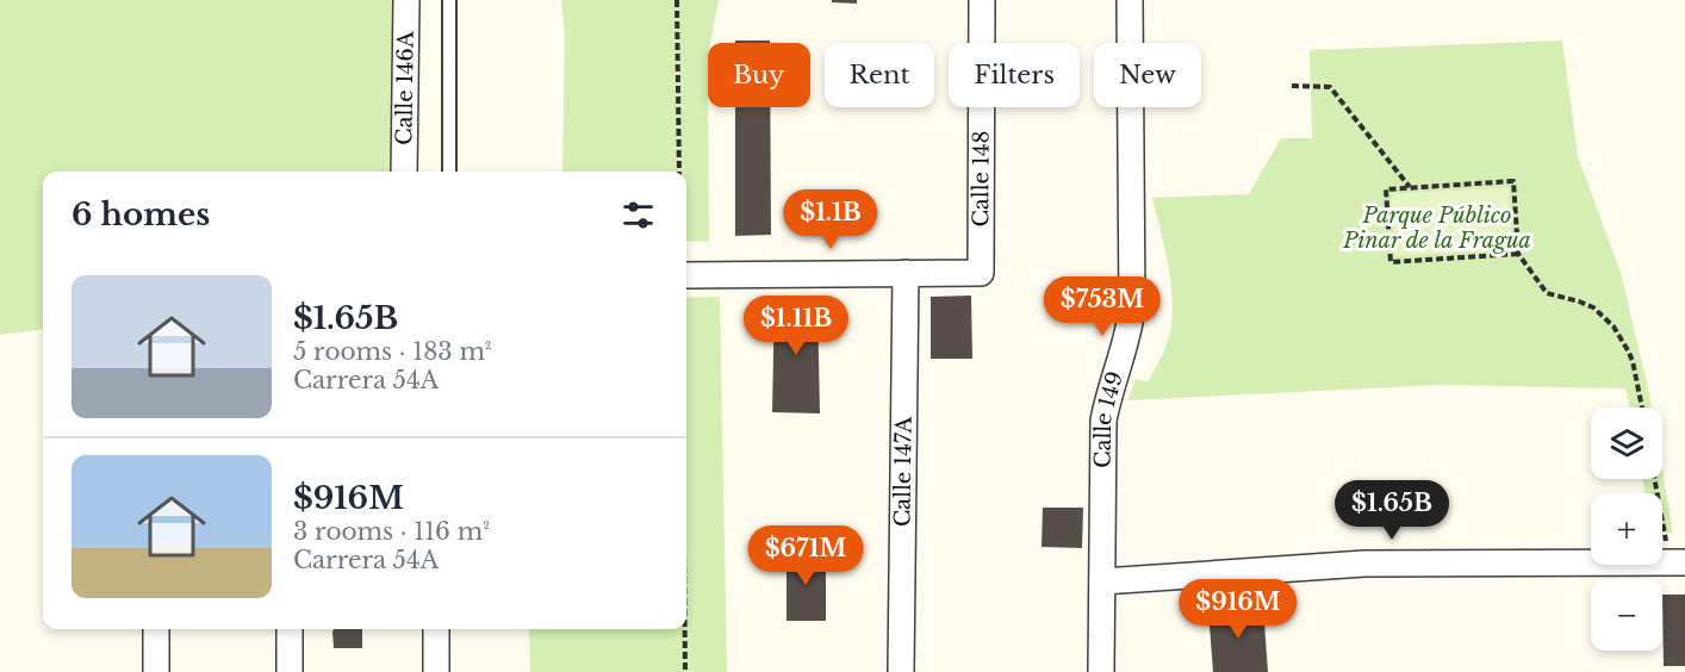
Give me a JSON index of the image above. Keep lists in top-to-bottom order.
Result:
{
  "streets": {
    "street": [
      "Calle 146A",
      "Calle 148",
      "Calle 149",
      "Calle 147A"
    ]
  },
  "crossings": [
    ["Calle 148", "Calle 147A"]
  ],
  "parks": ["Parque Público Pinar de la Fragua"],
  "page": {
    "chip": [
      "Buy",
      "Rent",
      "Filters",
      "New"
    ],
    "heading": "6 homes",
    "price": [
      "$1.1B",
      "$753M",
      "$1.11B",
      "$1.65B",
      "$671M",
      "$916M"
    ],
    "list": [
      {
        "name": "$1.65B",
        "note": "5 rooms · 183 m² · Carrera 54A"
      },
      {
        "name": "$916M",
        "note": "3 rooms · 116 m² · Carrera 54A"
      }
    ],
    "map_buttons": ["+", "−"]
  }
}
